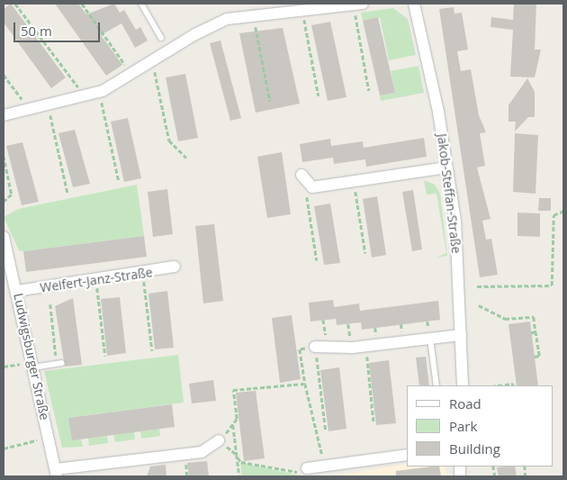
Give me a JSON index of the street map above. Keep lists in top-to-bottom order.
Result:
{
  "streets": {
    "street": ["Jakob-Steffan-Straße", "Weifert-Janz-Straße", "Ludwigsburger Straße"]
  },
  "crossings": [
    ["Weifert-Janz-Straße", "Ludwigsburger Straße"]
  ],
  "legend": ["Road", "Park", "Building"],
  "scale_bar": "50 m"
}
